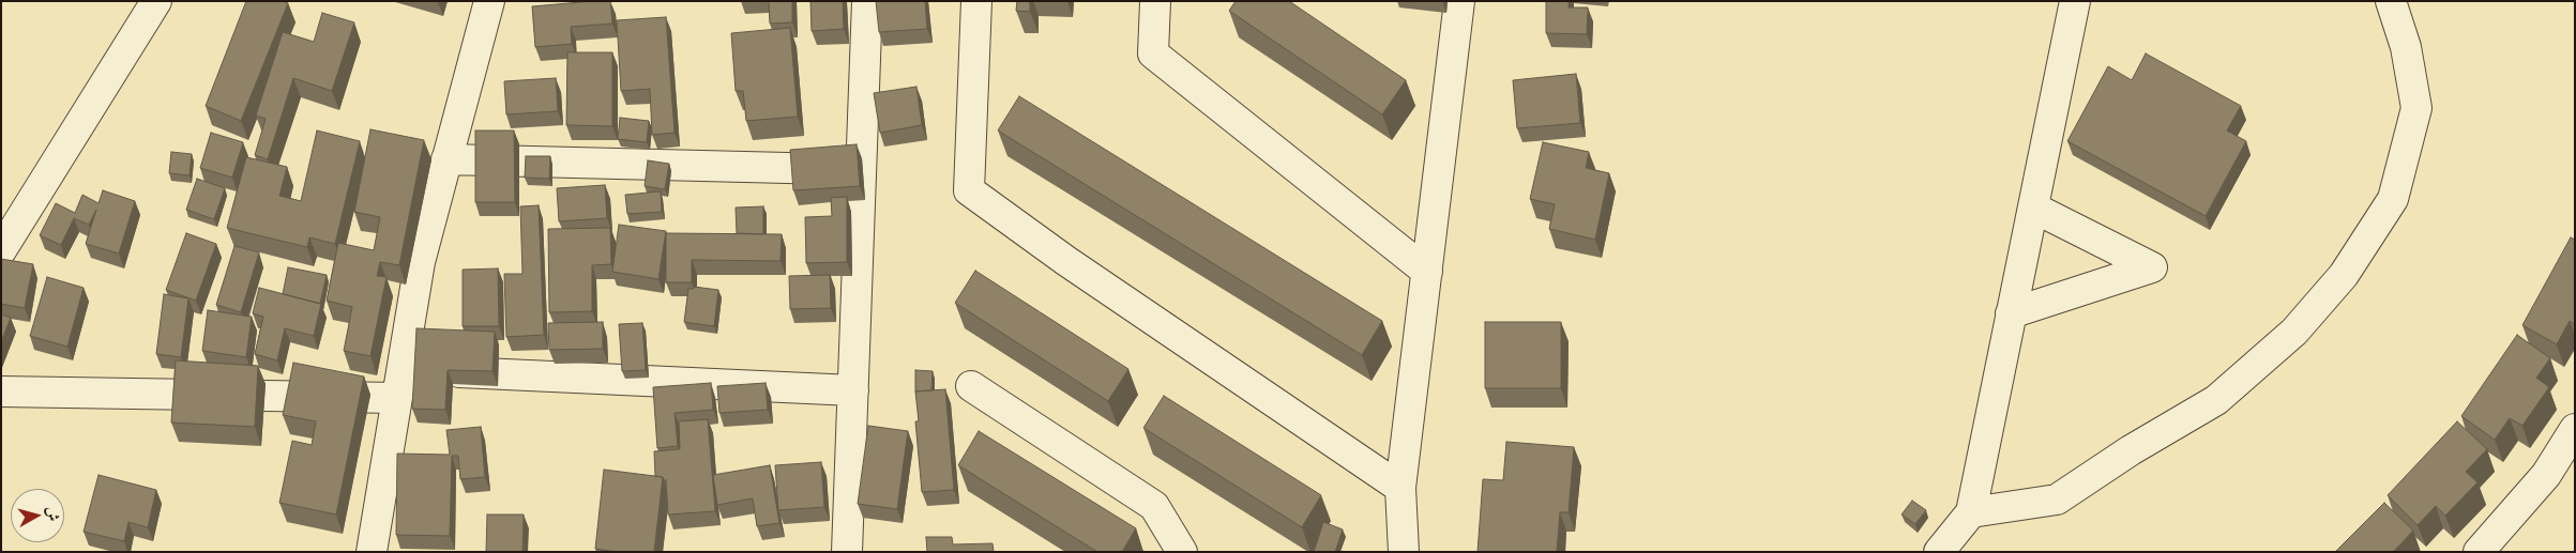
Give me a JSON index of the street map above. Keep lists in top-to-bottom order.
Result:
{
  "north": "right"
}
